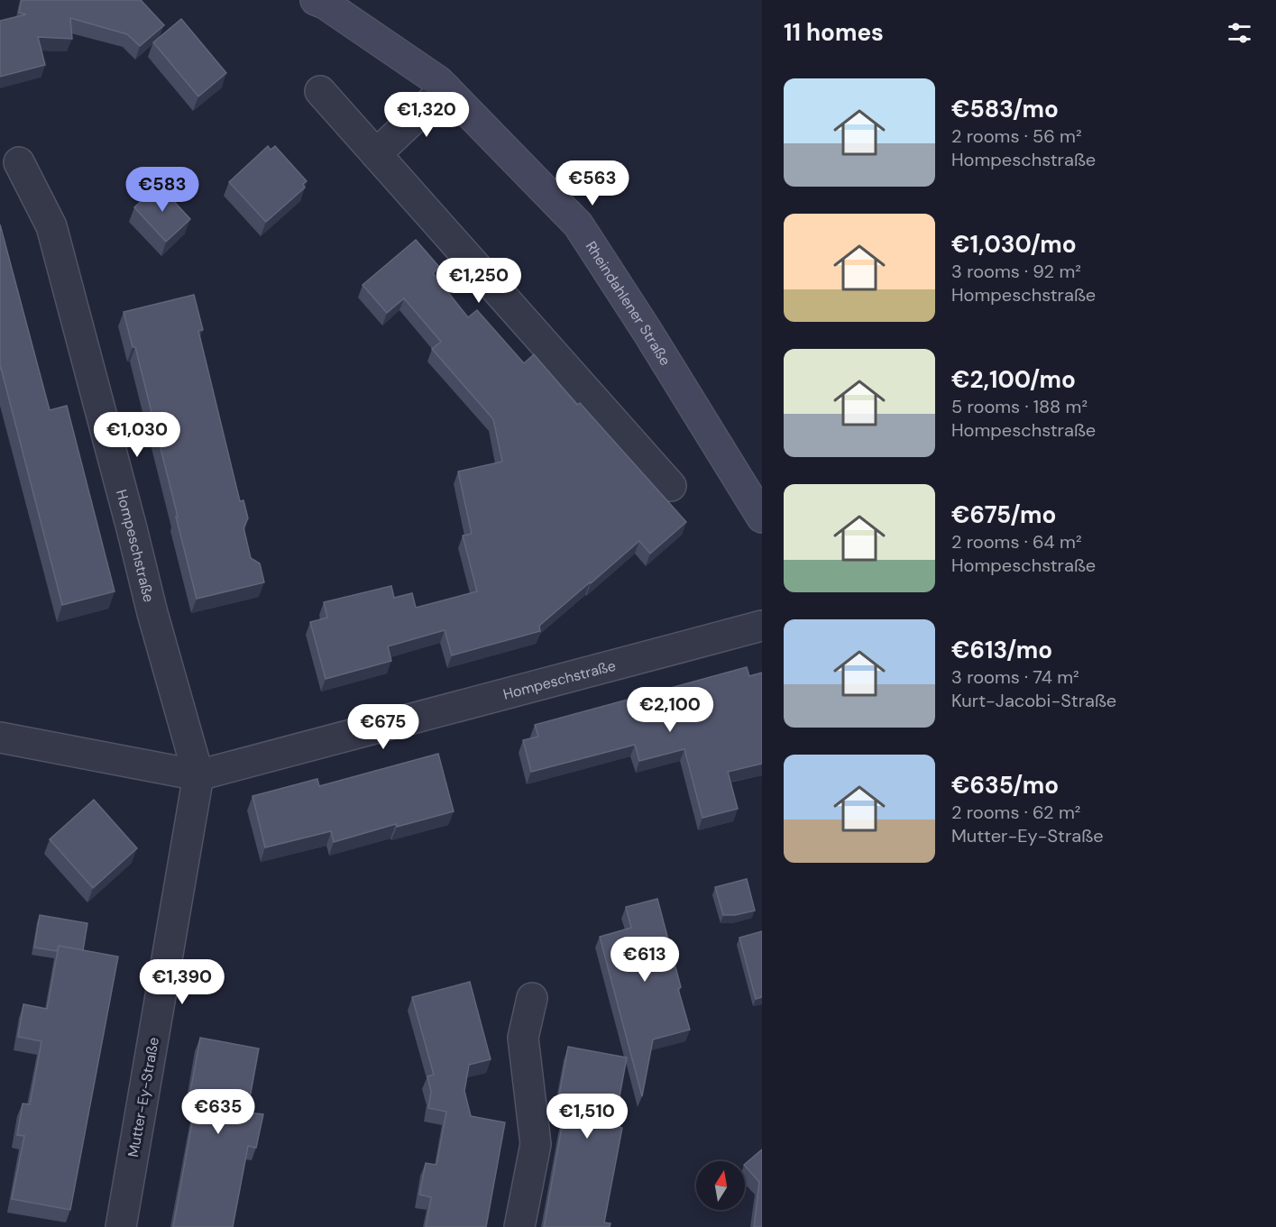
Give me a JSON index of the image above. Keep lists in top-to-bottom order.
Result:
{
  "streets": {
    "main road": ["Rheindahlener Straße"],
    "street": ["Hompeschstraße", "Mutter-Ey-Straße"]
  },
  "crossings": [
    ["Hompeschstraße", "Mutter-Ey-Straße"]
  ],
  "north": "top",
  "page": {
    "heading": "11 homes",
    "list": [
      {
        "name": "€583/mo",
        "note": "2 rooms · 56 m² · Hompeschstraße"
      },
      {
        "name": "€1,030/mo",
        "note": "3 rooms · 92 m² · Hompeschstraße"
      },
      {
        "name": "€2,100/mo",
        "note": "5 rooms · 188 m² · Hompeschstraße"
      },
      {
        "name": "€675/mo",
        "note": "2 rooms · 64 m² · Hompeschstraße"
      },
      {
        "name": "€613/mo",
        "note": "3 rooms · 74 m² · Kurt-Jacobi-Straße"
      },
      {
        "name": "€635/mo",
        "note": "2 rooms · 62 m² · Mutter-Ey-Straße"
      }
    ],
    "price": [
      "€1,320",
      "€563",
      "€583",
      "€1,250",
      "€1,030",
      "€2,100",
      "€675",
      "€613",
      "€1,390",
      "€635",
      "€1,510"
    ]
  }
}
